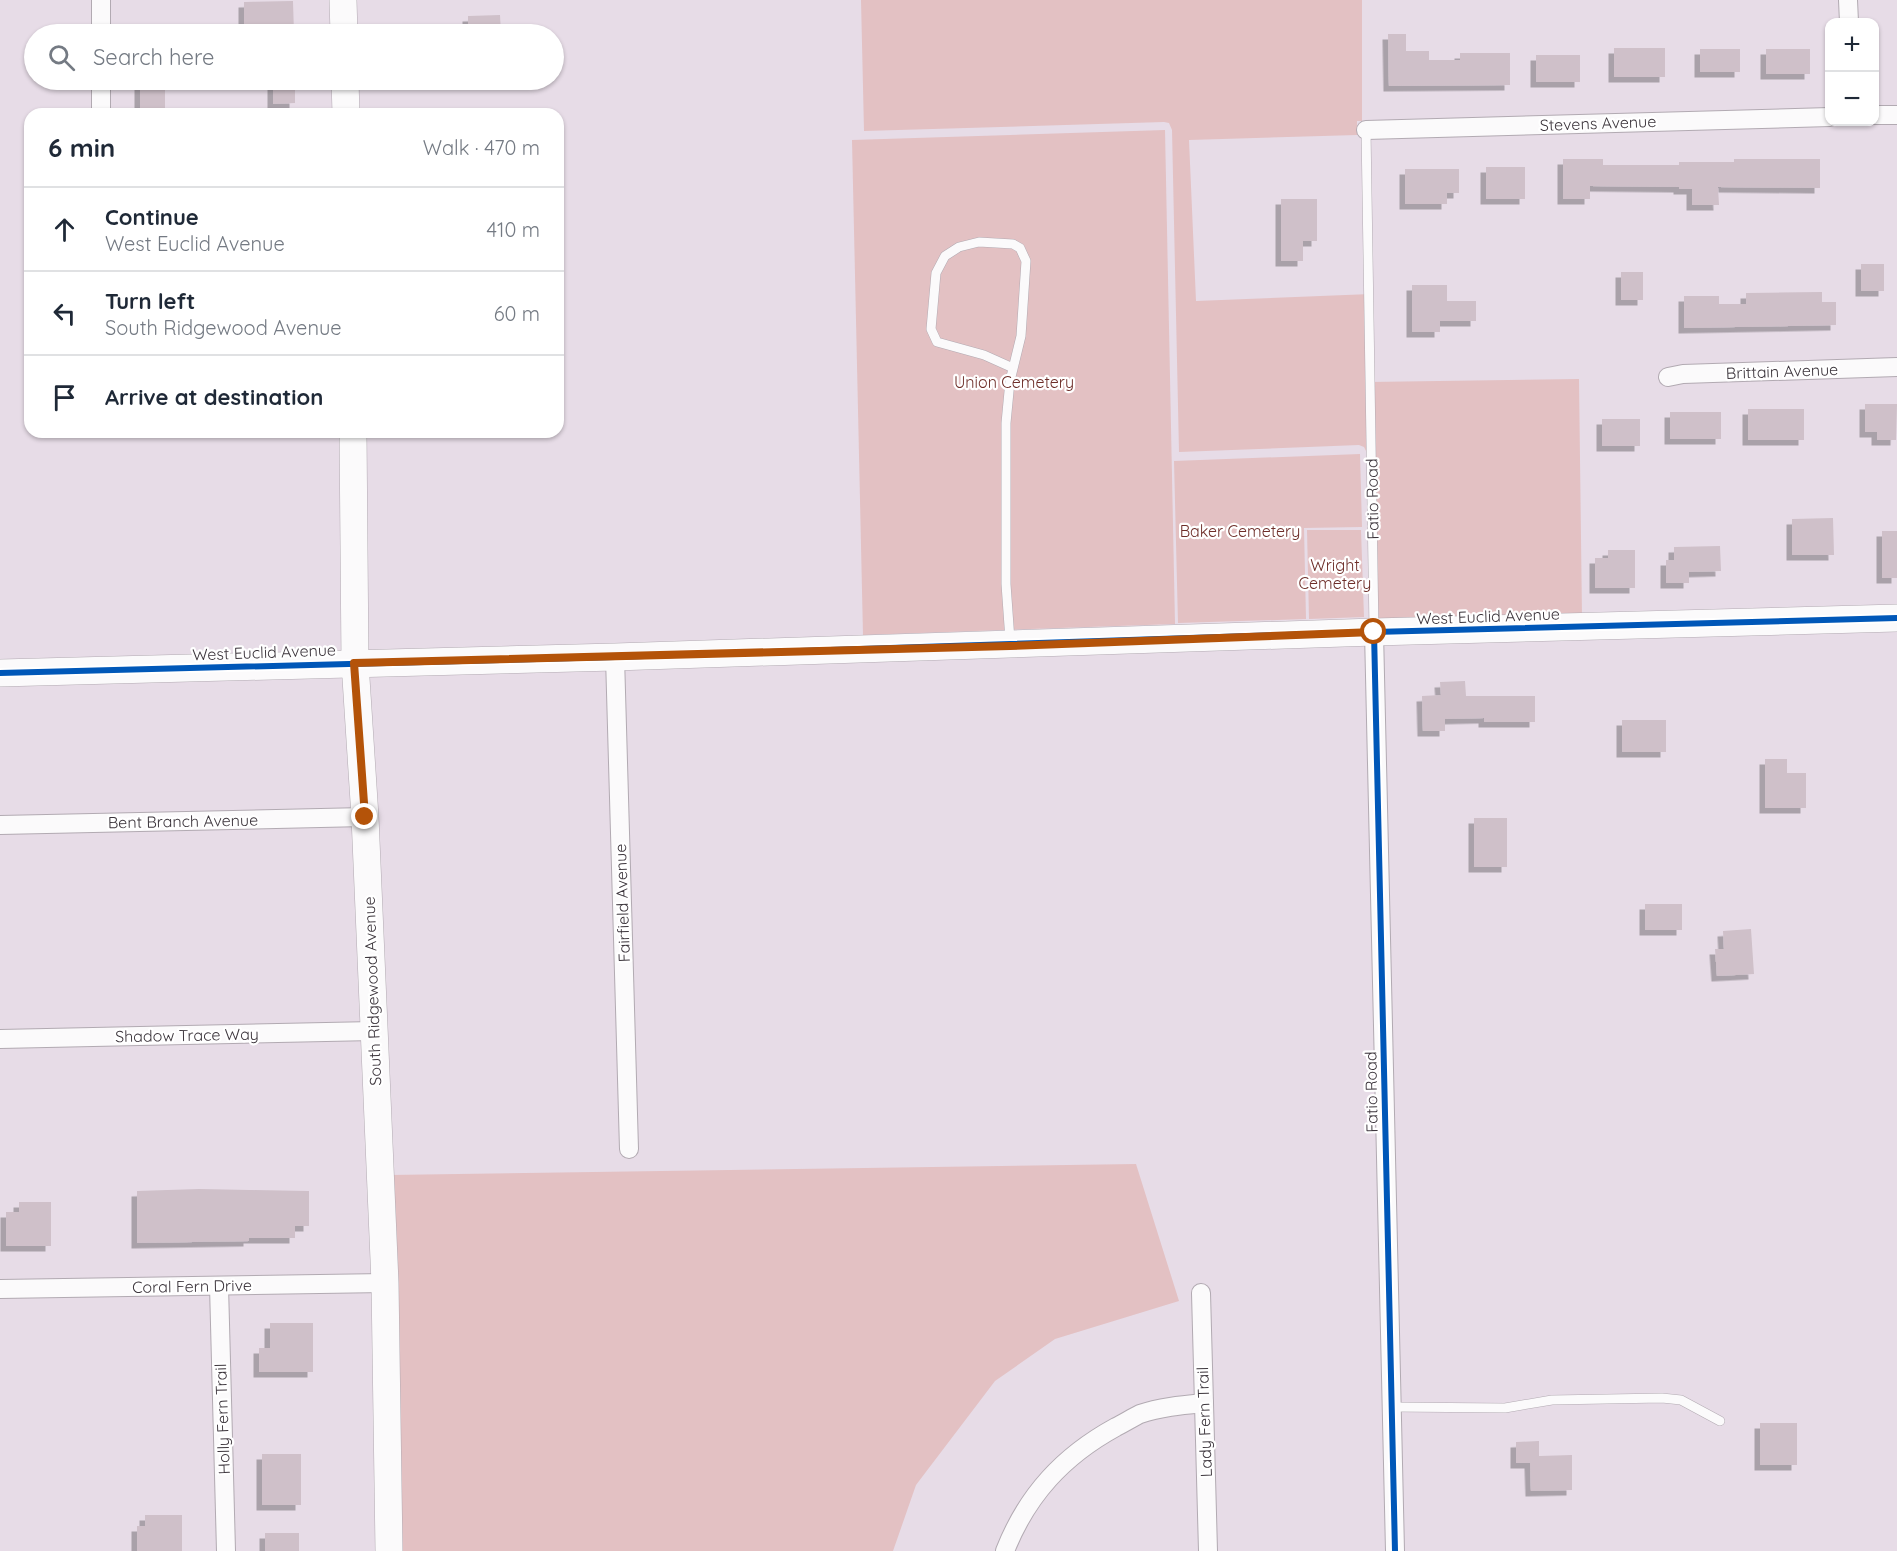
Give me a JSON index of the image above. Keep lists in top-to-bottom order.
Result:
{
  "streets": {
    "street": [
      "Stevens Avenue",
      "Brittain Avenue",
      "Fatio Road",
      "West Euclid Avenue",
      "Bent Branch Avenue",
      "Fairfield Avenue",
      "South Ridgewood Avenue",
      "Shadow Trace Way",
      "Coral Fern Drive",
      "Holly Fern Trail",
      "Lady Fern Trail"
    ]
  },
  "crossings": [
    ["Stevens Avenue", "Fatio Road"],
    ["Fatio Road", "West Euclid Avenue"],
    ["West Euclid Avenue", "Fairfield Avenue"],
    ["West Euclid Avenue", "South Ridgewood Avenue"],
    ["Bent Branch Avenue", "South Ridgewood Avenue"],
    ["South Ridgewood Avenue", "Shadow Trace Way"],
    ["South Ridgewood Avenue", "Coral Fern Drive"],
    ["Coral Fern Drive", "Holly Fern Trail"]
  ],
  "parks": ["Union Cemetery", "Baker Cemetery", "Wright Cemetery"],
  "page": {
    "map_buttons": ["+", "−"],
    "search": "Search here",
    "heading": ["6 min", "Walk · 470 m"],
    "list": [
      ["Continue", "West Euclid Avenue", "410 m"],
      ["Turn left", "South Ridgewood Avenue", "60 m"],
      "Arrive at destination"
    ]
  }
}
